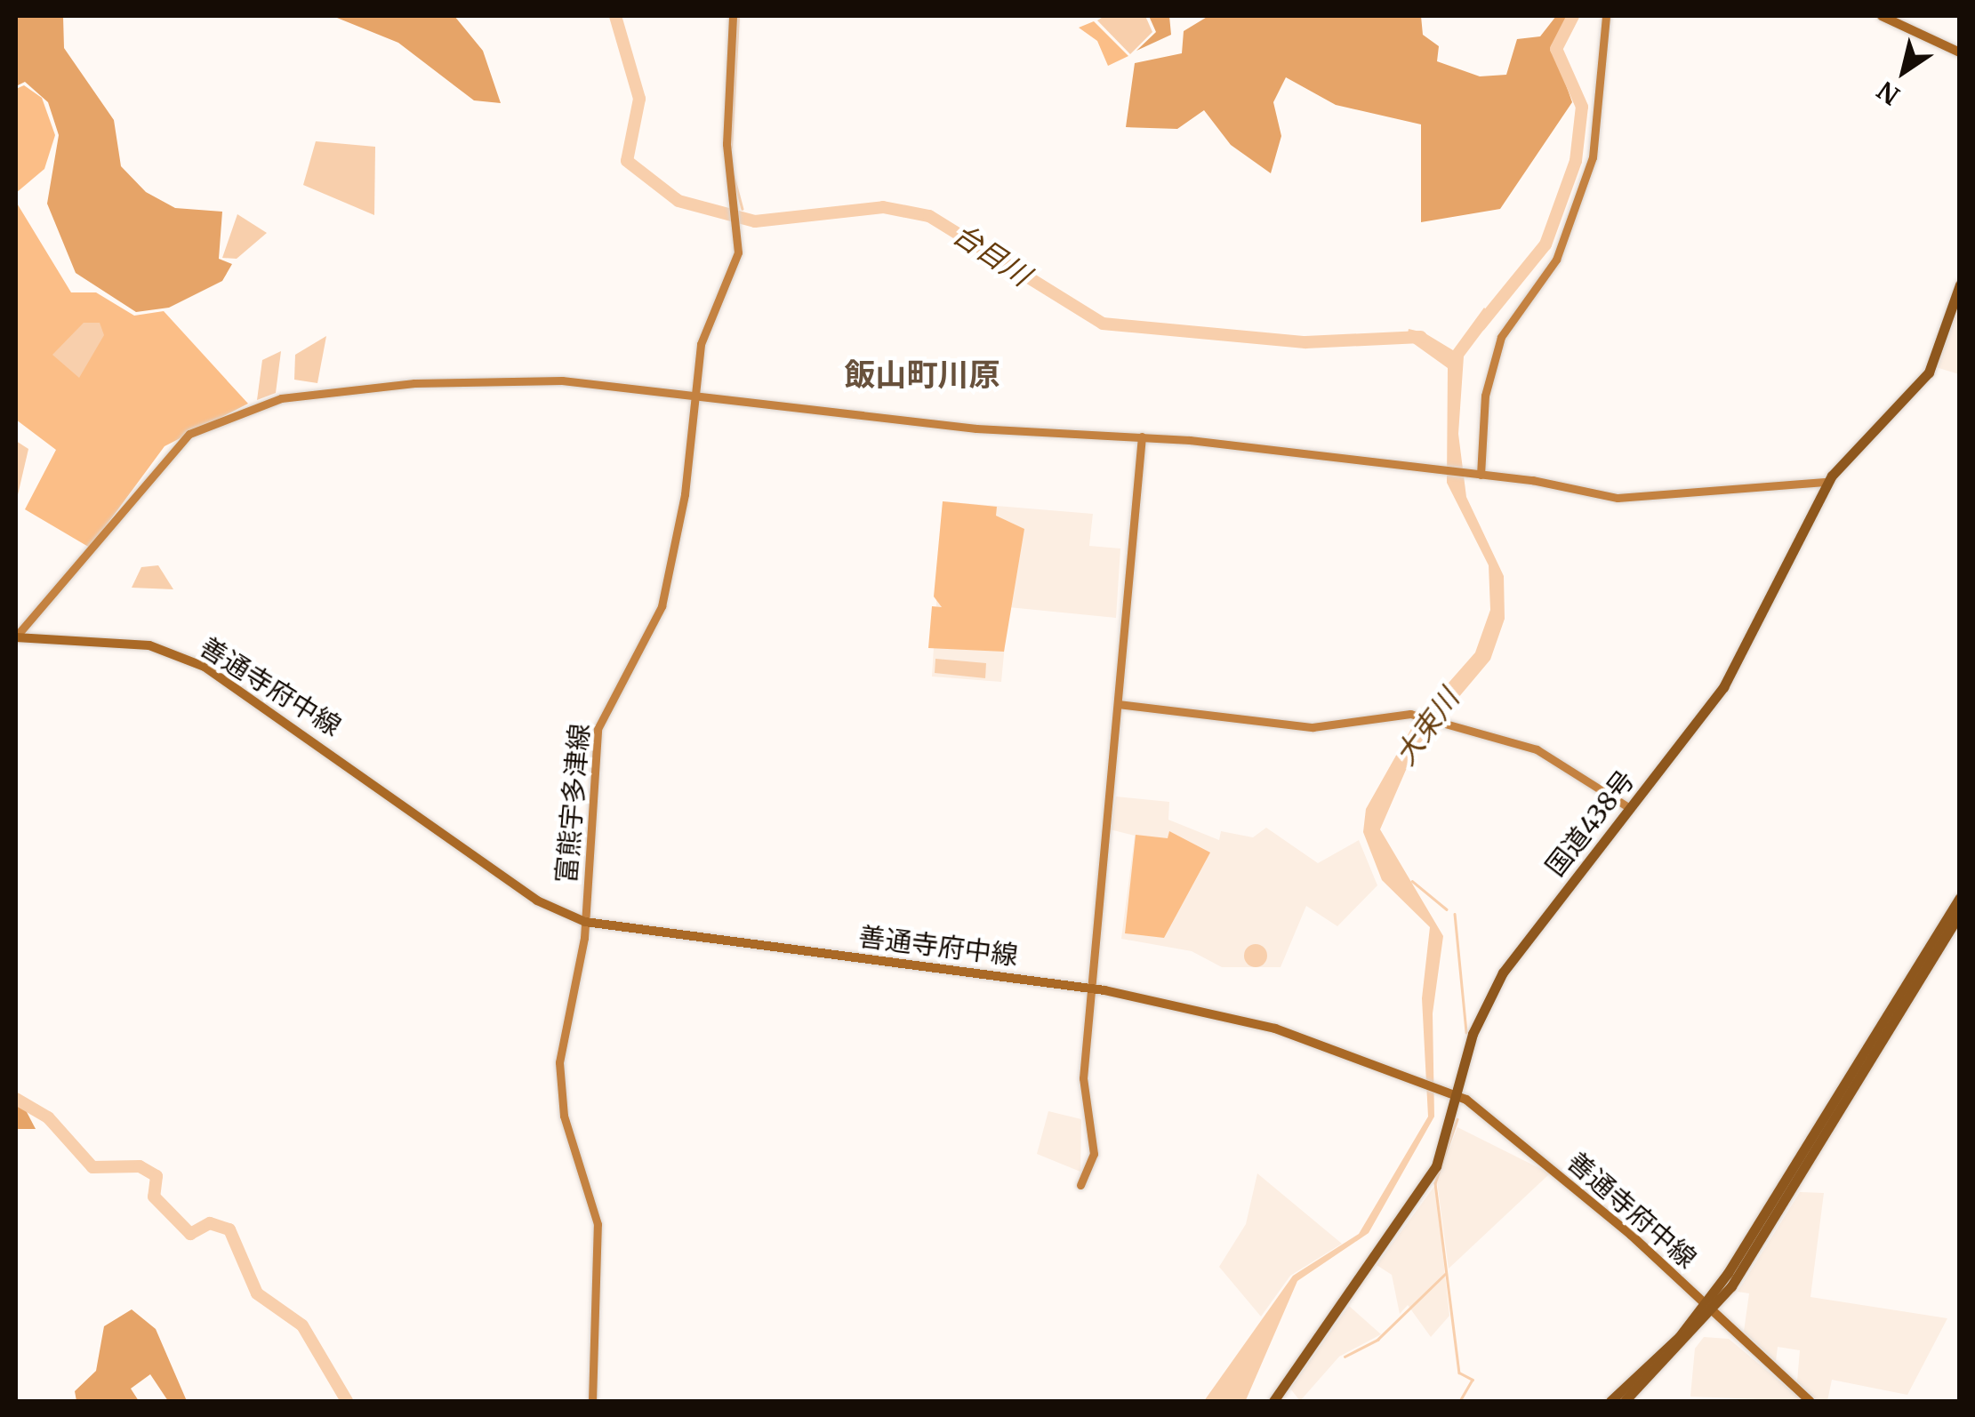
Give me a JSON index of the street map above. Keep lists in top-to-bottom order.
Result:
{
  "streets": {
    "highway": ["国道438号"],
    "main road": ["善通寺府中線"],
    "street": ["富熊宇多津線"]
  },
  "crossings": [
    ["善通寺府中線", "富熊宇多津線"],
    ["善通寺府中線", "国道438号"]
  ],
  "districts": ["飯山町川原"],
  "water": ["台目川", "大束川"],
  "north": "bottom left"
}
